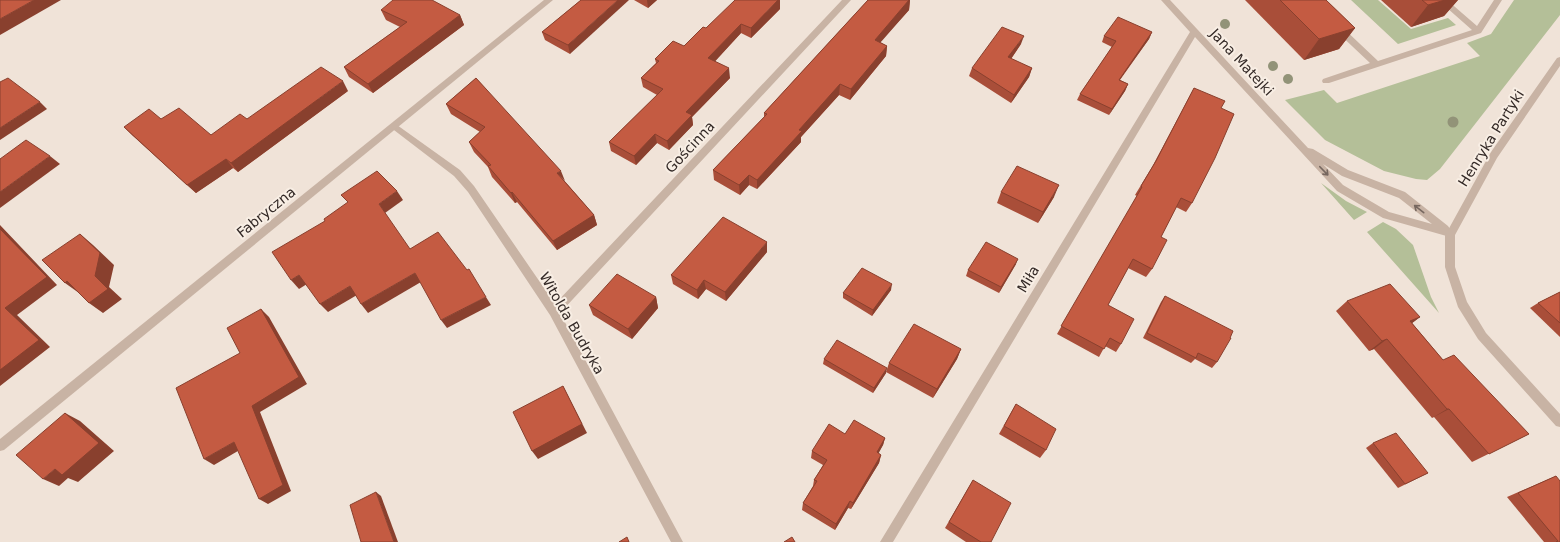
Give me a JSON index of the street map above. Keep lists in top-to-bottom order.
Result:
{
  "streets": {
    "street": [
      "Jana Matejki",
      "Henryka Partyki",
      "Gościnna",
      "Fabryczna",
      "Miła",
      "Witolda Budryka"
    ]
  },
  "crossings": [
    ["Jana Matejki", "Henryka Partyki"],
    ["Jana Matejki", "Miła"],
    ["Gościnna", "Witolda Budryka"],
    ["Fabryczna", "Witolda Budryka"]
  ]
}
